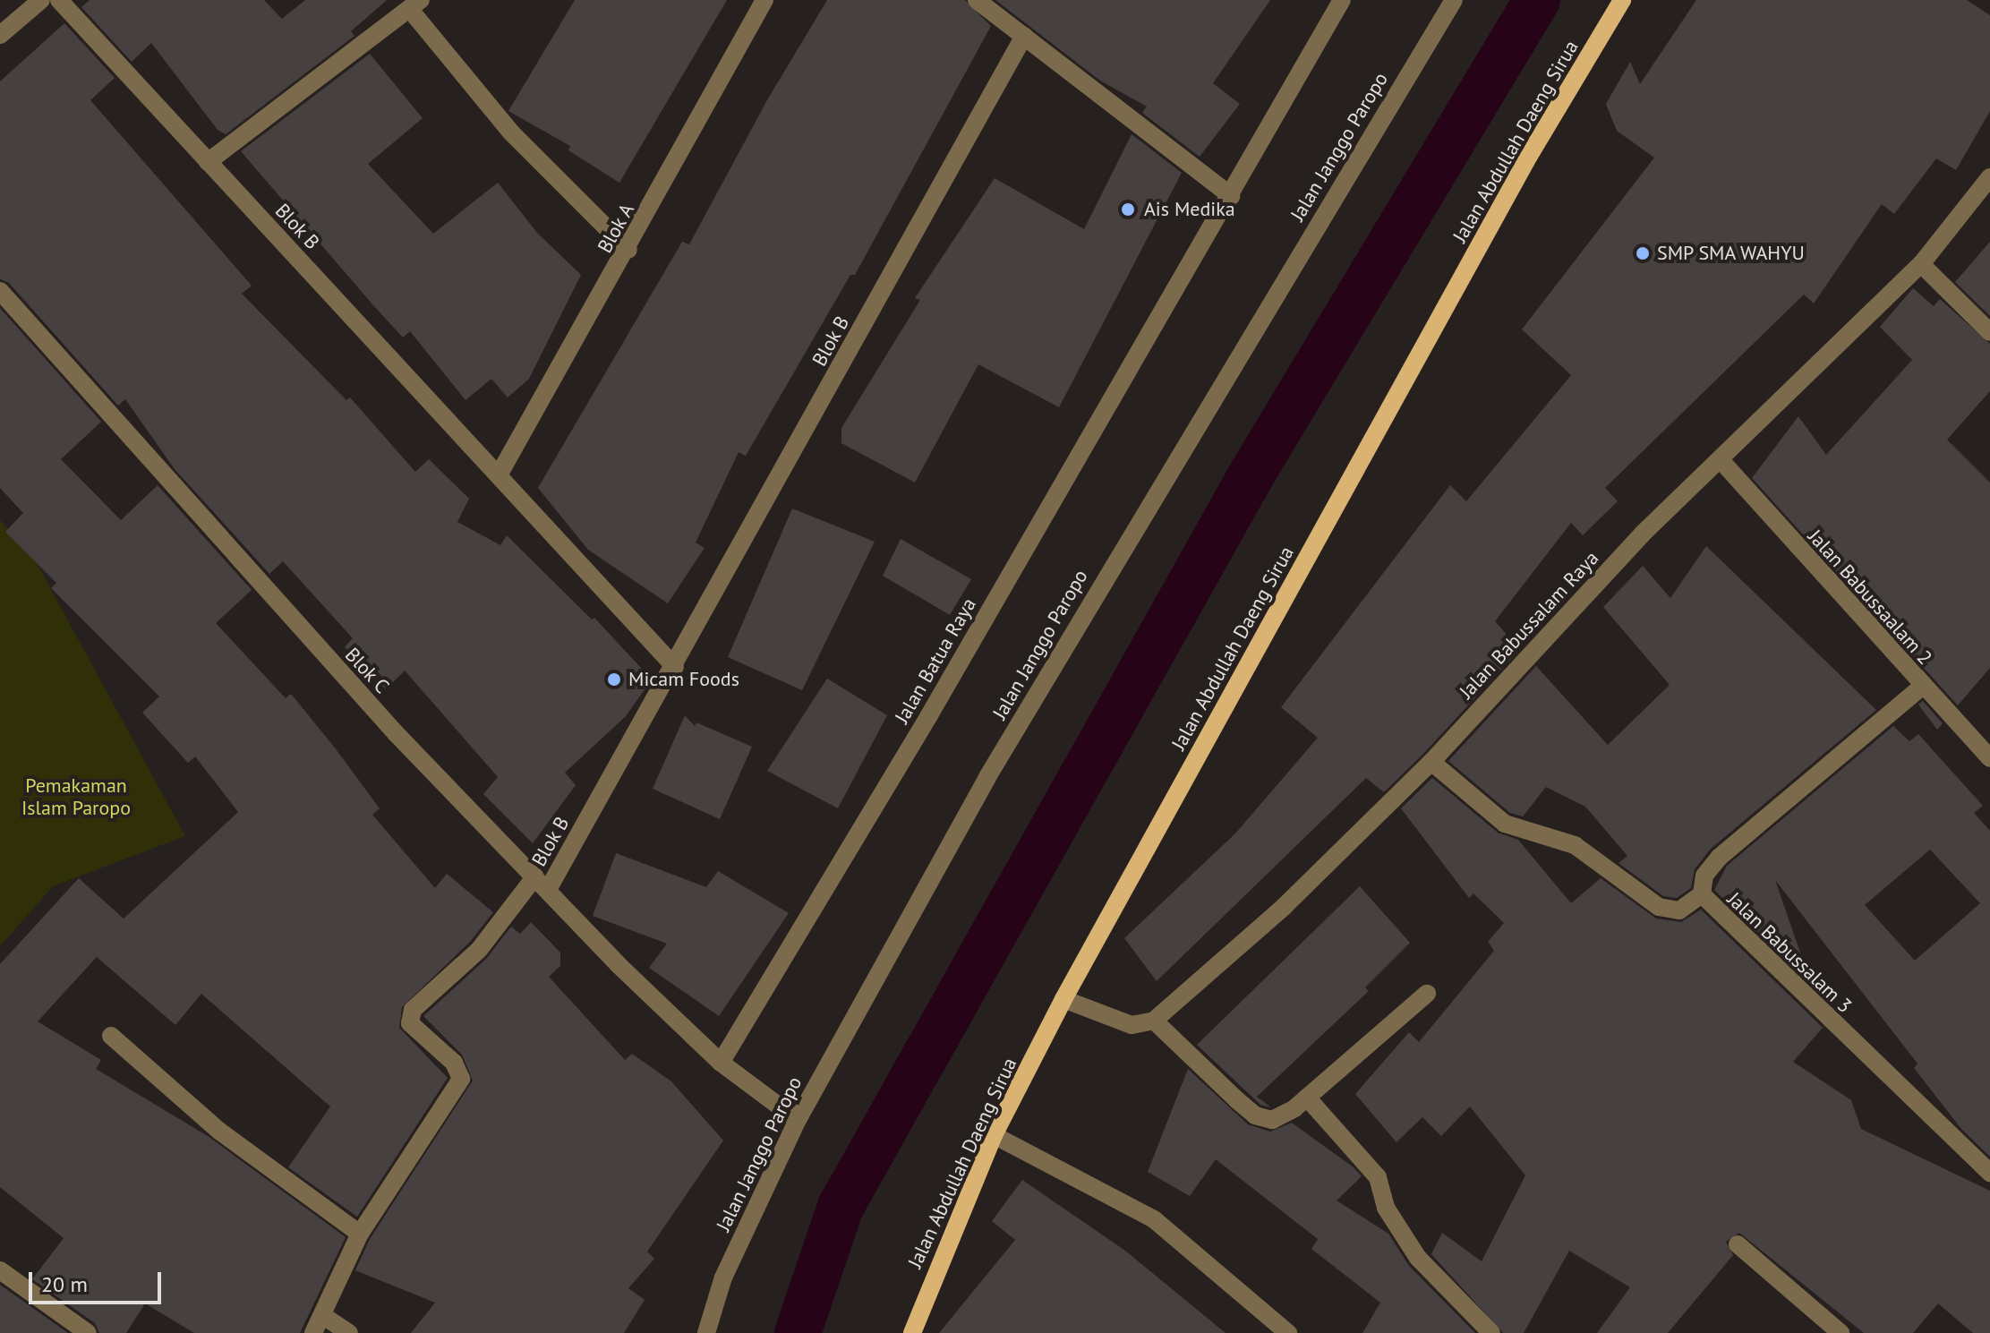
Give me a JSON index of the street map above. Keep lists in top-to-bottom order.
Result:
{
  "streets": {
    "main road": ["Jalan Abdullah Daeng Sirua"],
    "street": [
      "Jalan Janggo Paropo",
      "Blok B",
      "Blok A",
      "Jalan Babussaalam 2",
      "Jalan Babussalam Raya",
      "Jalan Batua Raya",
      "Blok C",
      "Jalan Babussalam 3"
    ]
  },
  "crossings": [
    ["Blok B", "Blok A"],
    ["Blok B", "Blok C"],
    ["Jalan Babussaalam 2", "Jalan Babussalam Raya"],
    ["Jalan Babussalam Raya", "Jalan Babussalam 3"],
    ["Jalan Batua Raya", "Blok C"]
  ],
  "parks": ["Pemakaman Islam Paropo"],
  "places": ["Ais Medika", "SMP SMA WAHYU", "Micam Foods"],
  "scale_bar": "20 m"
}
